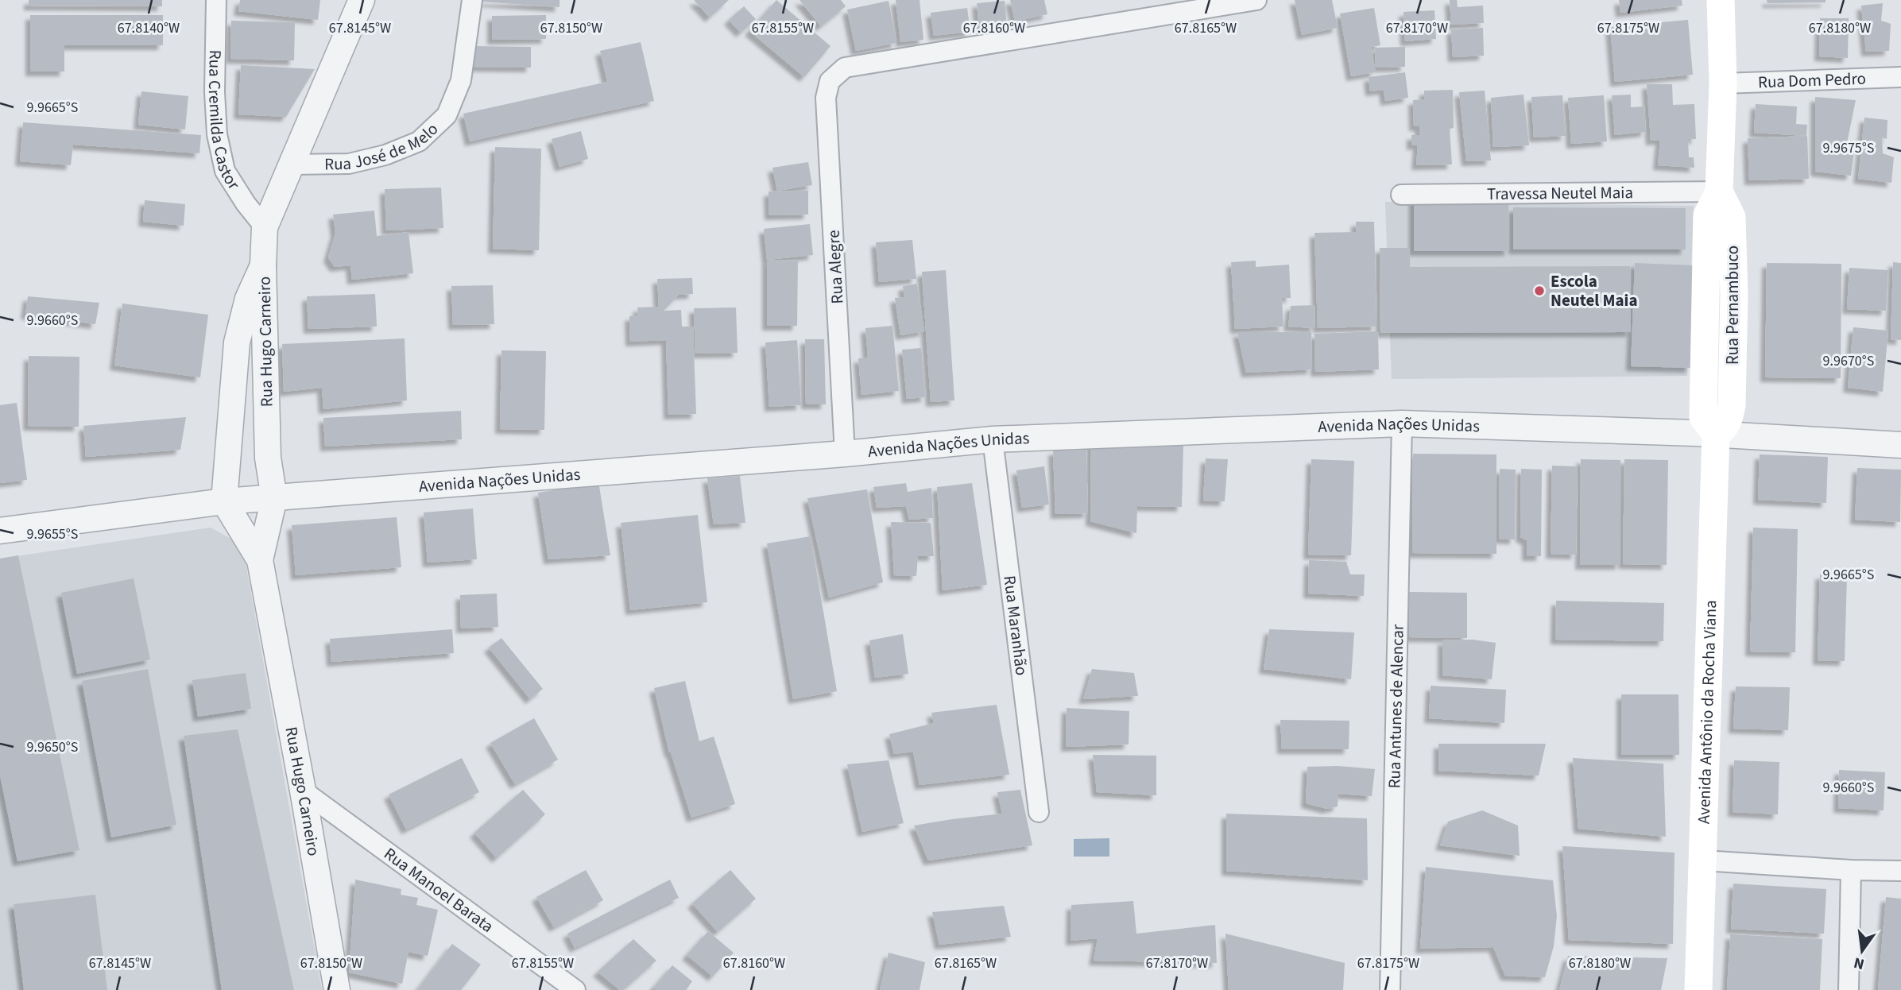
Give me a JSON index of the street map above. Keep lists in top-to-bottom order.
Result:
{
  "streets": {
    "main road": ["Rua Pernambuco", "Avenida Antônio da Rocha Viana"],
    "street": [
      "Rua Dom Pedro",
      "Rua Cremilda Castor",
      "Rua José de Melo",
      "Travessa Neutel Maia",
      "Rua Alegre",
      "Rua Hugo Carneiro",
      "Avenida Nações Unidas",
      "Rua Maranhão",
      "Rua Antunes de Alencar",
      "Rua Manoel Barata"
    ]
  },
  "crossings": [
    ["Rua Dom Pedro", "Rua Pernambuco"],
    ["Rua Cremilda Castor", "Rua José de Melo"],
    ["Rua José de Melo", "Rua Hugo Carneiro"],
    ["Travessa Neutel Maia", "Rua Pernambuco"],
    ["Rua Alegre", "Avenida Nações Unidas"],
    ["Rua Pernambuco", "Avenida Nações Unidas"],
    ["Rua Pernambuco", "Avenida Antônio da Rocha Viana"],
    ["Rua Hugo Carneiro", "Avenida Nações Unidas"],
    ["Rua Hugo Carneiro", "Rua Manoel Barata"],
    ["Avenida Nações Unidas", "Rua Maranhão"],
    ["Avenida Nações Unidas", "Rua Antunes de Alencar"],
    ["Avenida Nações Unidas", "Avenida Antônio da Rocha Viana"]
  ],
  "places": ["Escola Neutel Maia"],
  "north": "bottom",
  "coordinates": [
    "67.8150°W",
    "67.8160°W",
    "67.8165°W",
    "67.8170°W",
    "67.8175°W",
    "67.8140°W",
    "67.8145°W",
    "67.8155°W",
    "67.8180°W",
    "9.9665°S",
    "9.9675°S",
    "9.9660°S",
    "9.9670°S",
    "9.9655°S",
    "9.9650°S"
  ]
}
